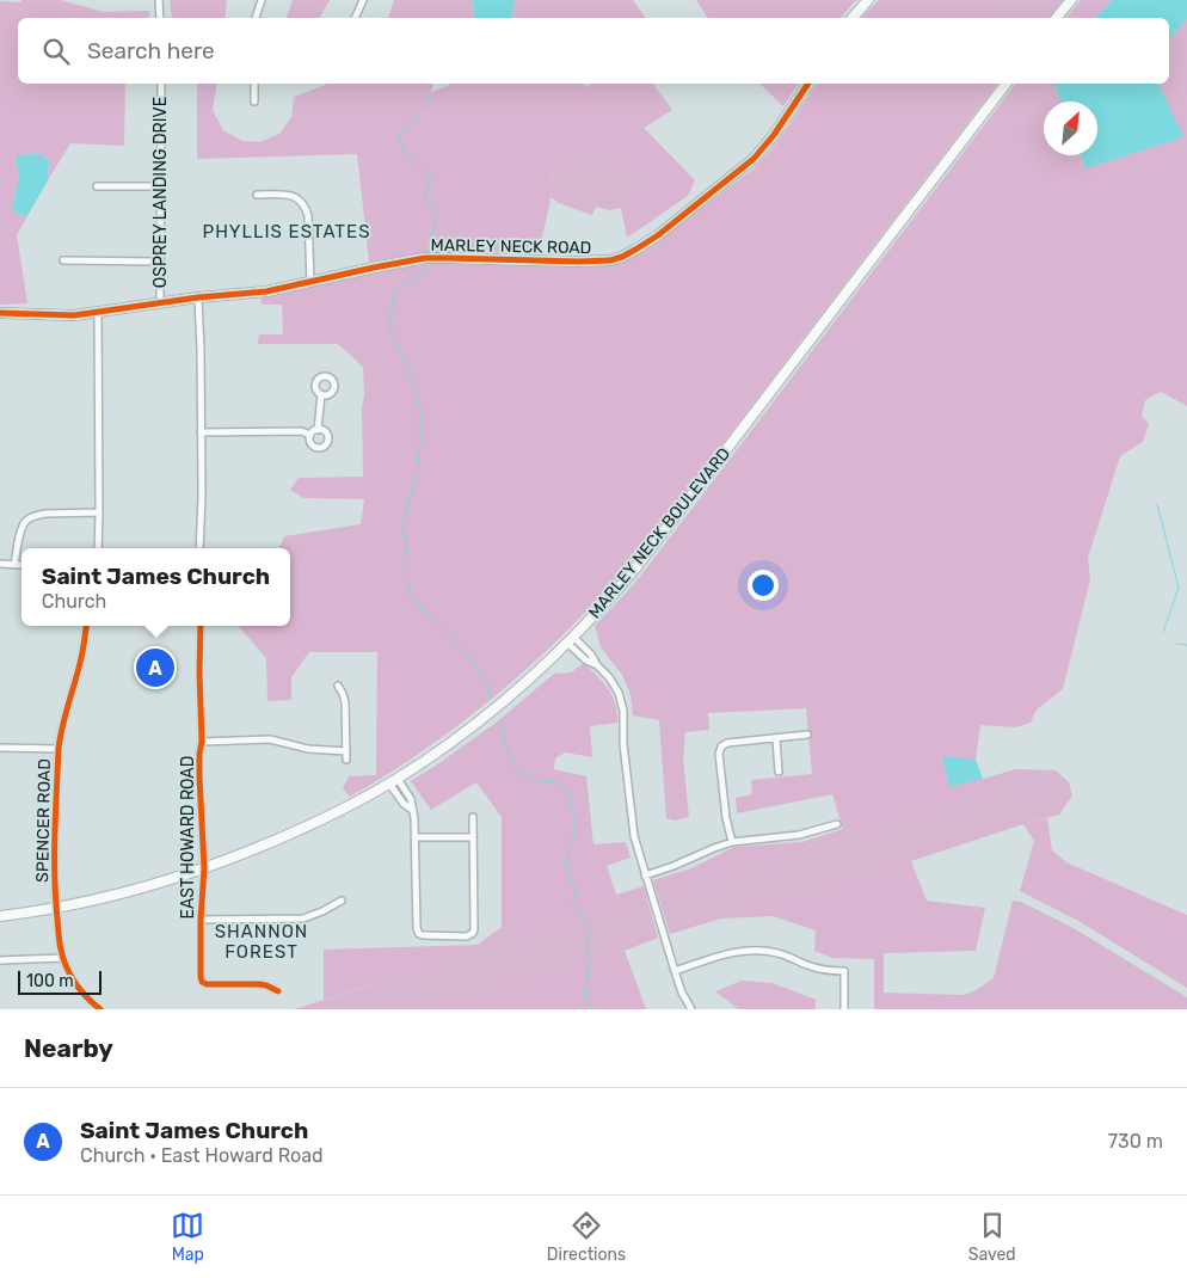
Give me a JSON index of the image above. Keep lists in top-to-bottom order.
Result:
{
  "streets": {
    "main road": ["MARLEY NECK ROAD", "MARLEY NECK BOULEVARD"],
    "street": ["OSPREY LANDING DRIVE", "SPENCER ROAD", "EAST HOWARD ROAD"]
  },
  "crossings": [
    ["OSPREY LANDING DRIVE", "MARLEY NECK ROAD"],
    ["MARLEY NECK BOULEVARD", "SPENCER ROAD"],
    ["MARLEY NECK BOULEVARD", "EAST HOWARD ROAD"]
  ],
  "districts": ["PHYLLIS ESTATES", "SHANNON FOREST"],
  "scale_bar": "100 m",
  "north": "top right",
  "page": {
    "search": "Search here",
    "popup": ["Saint James Church", "Church"],
    "pins": "A",
    "scale": "100 m",
    "heading": "Nearby",
    "list": [
      {
        "mark": "A",
        "name": "Saint James Church",
        "note": "Church · East Howard Road",
        "value": "730 m"
      }
    ],
    "nav": ["Map", "Directions", "Saved"]
  }
}
